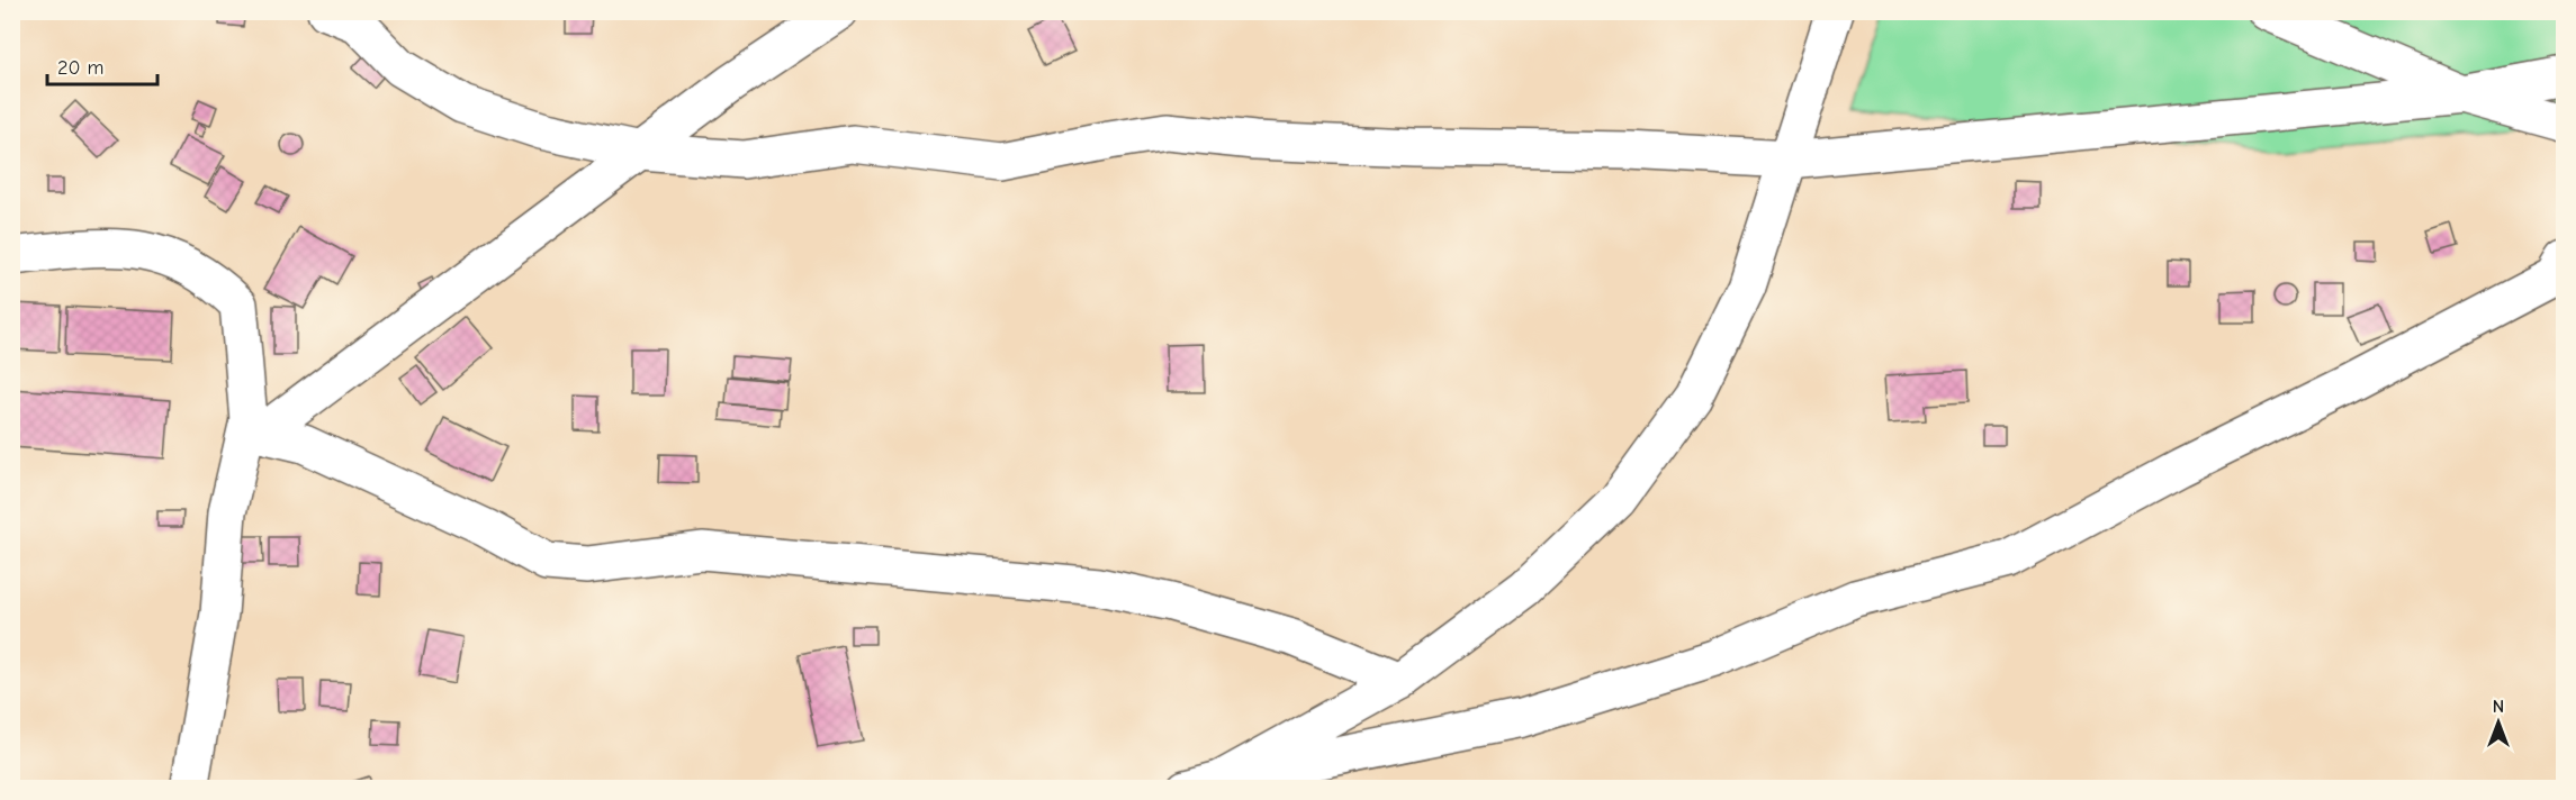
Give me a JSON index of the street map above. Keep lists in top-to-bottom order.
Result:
{
  "scale_bar": "20 m",
  "north": "top"
}
